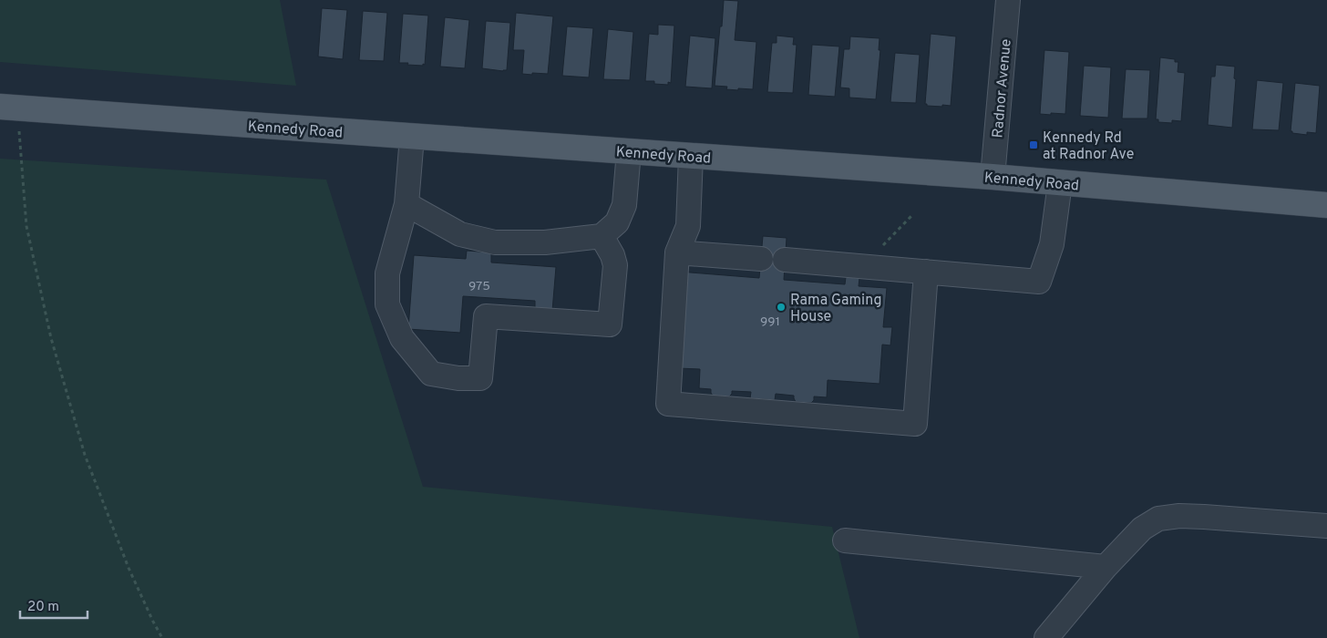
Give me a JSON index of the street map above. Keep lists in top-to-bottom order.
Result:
{
  "streets": {
    "main road": ["Kennedy Road"],
    "street": ["Radnor Avenue"]
  },
  "crossings": [
    ["Radnor Avenue", "Kennedy Road"]
  ],
  "places": {
    "transit": ["Kennedy Rd at Radnor Ave"],
    "other": ["Rama Gaming House"]
  },
  "house_numbers": ["975", "991"],
  "scale_bar": "20 m"
}
